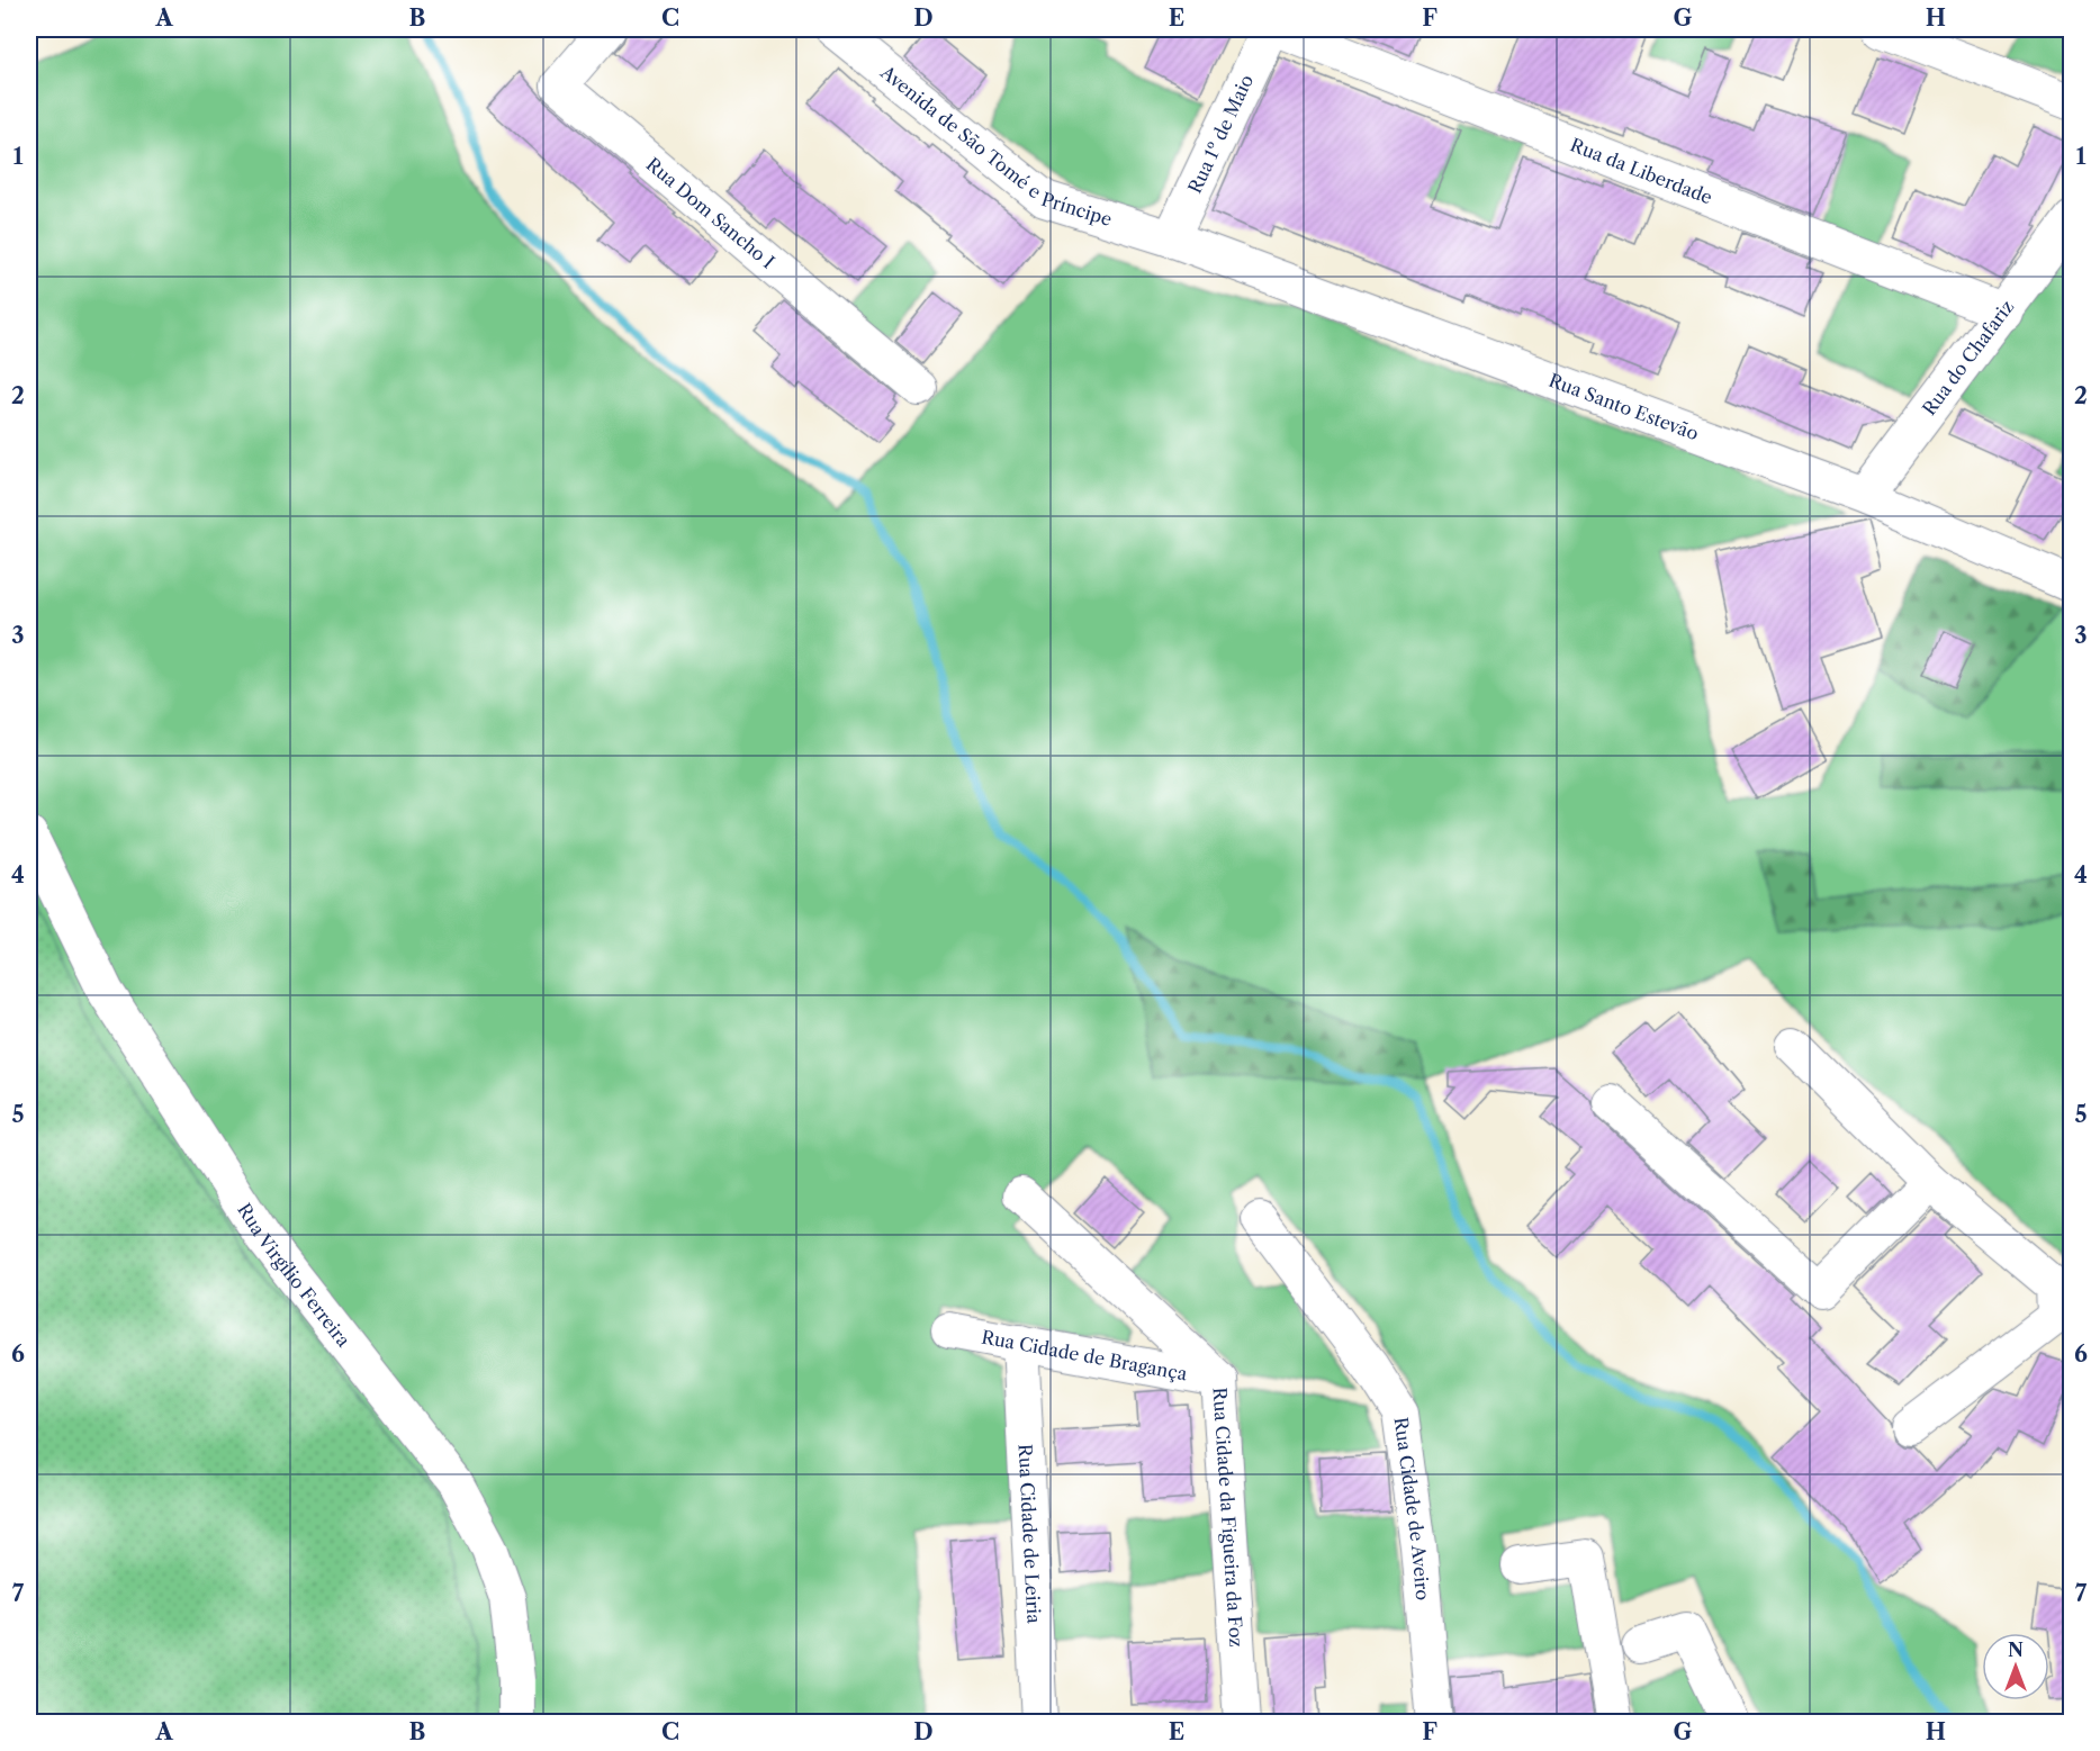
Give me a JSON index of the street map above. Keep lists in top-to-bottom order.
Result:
{
  "streets": {
    "street": [
      "Rua 1º de Maio",
      "Avenida de São Tomé e Príncipe",
      "Rua da Liberdade",
      "Rua Dom Sancho I",
      "Rua do Chafariz",
      "Rua Santo Estevão",
      "Rua Virgílio Ferreira",
      "Rua Cidade de Bragança",
      "Rua Cidade de Aveiro",
      "Rua Cidade da Figueira da Foz",
      "Rua Cidade de Leiria"
    ]
  },
  "crossings": [
    ["Rua 1º de Maio", "Avenida de São Tomé e Príncipe"],
    ["Rua 1º de Maio", "Rua Santo Estevão"],
    ["Avenida de São Tomé e Príncipe", "Rua Santo Estevão"],
    ["Rua da Liberdade", "Rua do Chafariz"],
    ["Rua do Chafariz", "Rua Santo Estevão"],
    ["Rua Cidade de Bragança", "Rua Cidade da Figueira da Foz"],
    ["Rua Cidade de Bragança", "Rua Cidade de Leiria"]
  ],
  "north": "top",
  "grid": {
    "columns": [
      "A",
      "B",
      "C",
      "D",
      "E",
      "F",
      "G",
      "H"
    ],
    "rows": [
      "1",
      "2",
      "3",
      "4",
      "5",
      "6",
      "7"
    ]
  }
}
